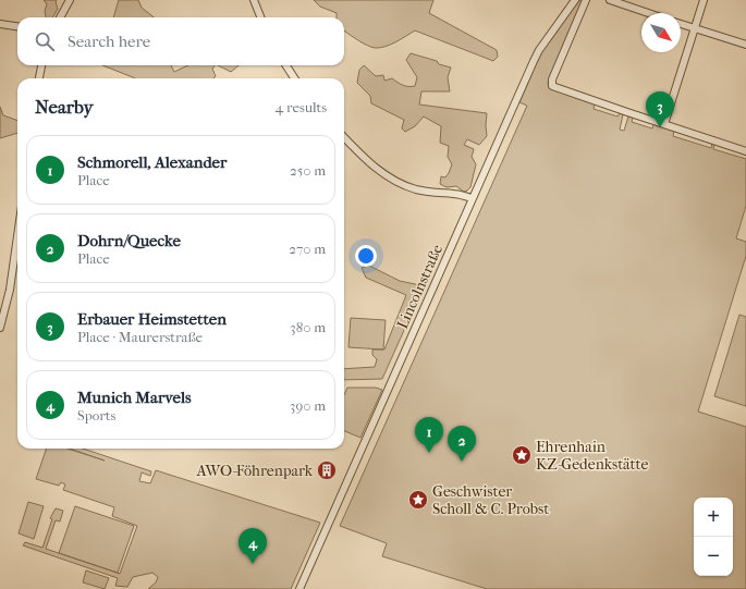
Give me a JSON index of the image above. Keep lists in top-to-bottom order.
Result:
{
  "streets": {
    "street": ["Lincolnstraße"]
  },
  "places": {
    "place": ["Ehrenhain KZ-Gedenkstätte", "Geschwister Scholl & C. Probst"],
    "building": ["AWO-Föhrenpark"]
  },
  "north": "bottom right",
  "page": {
    "search": "Search here",
    "heading": ["Nearby", "4 results"],
    "pins": [
      "3",
      "1",
      "2",
      "4"
    ],
    "list": [
      {
        "mark": "1",
        "name": "Schmorell, Alexander",
        "note": "Place",
        "value": "250 m"
      },
      {
        "mark": "2",
        "name": "Dohrn/Quecke",
        "note": "Place",
        "value": "270 m"
      },
      {
        "mark": "3",
        "name": "Erbauer Heimstetten",
        "note": "Place · Maurerstraße",
        "value": "380 m"
      },
      {
        "mark": "4",
        "name": "Munich Marvels",
        "note": "Sports",
        "value": "390 m"
      }
    ],
    "map_buttons": ["+", "−"]
  }
}
